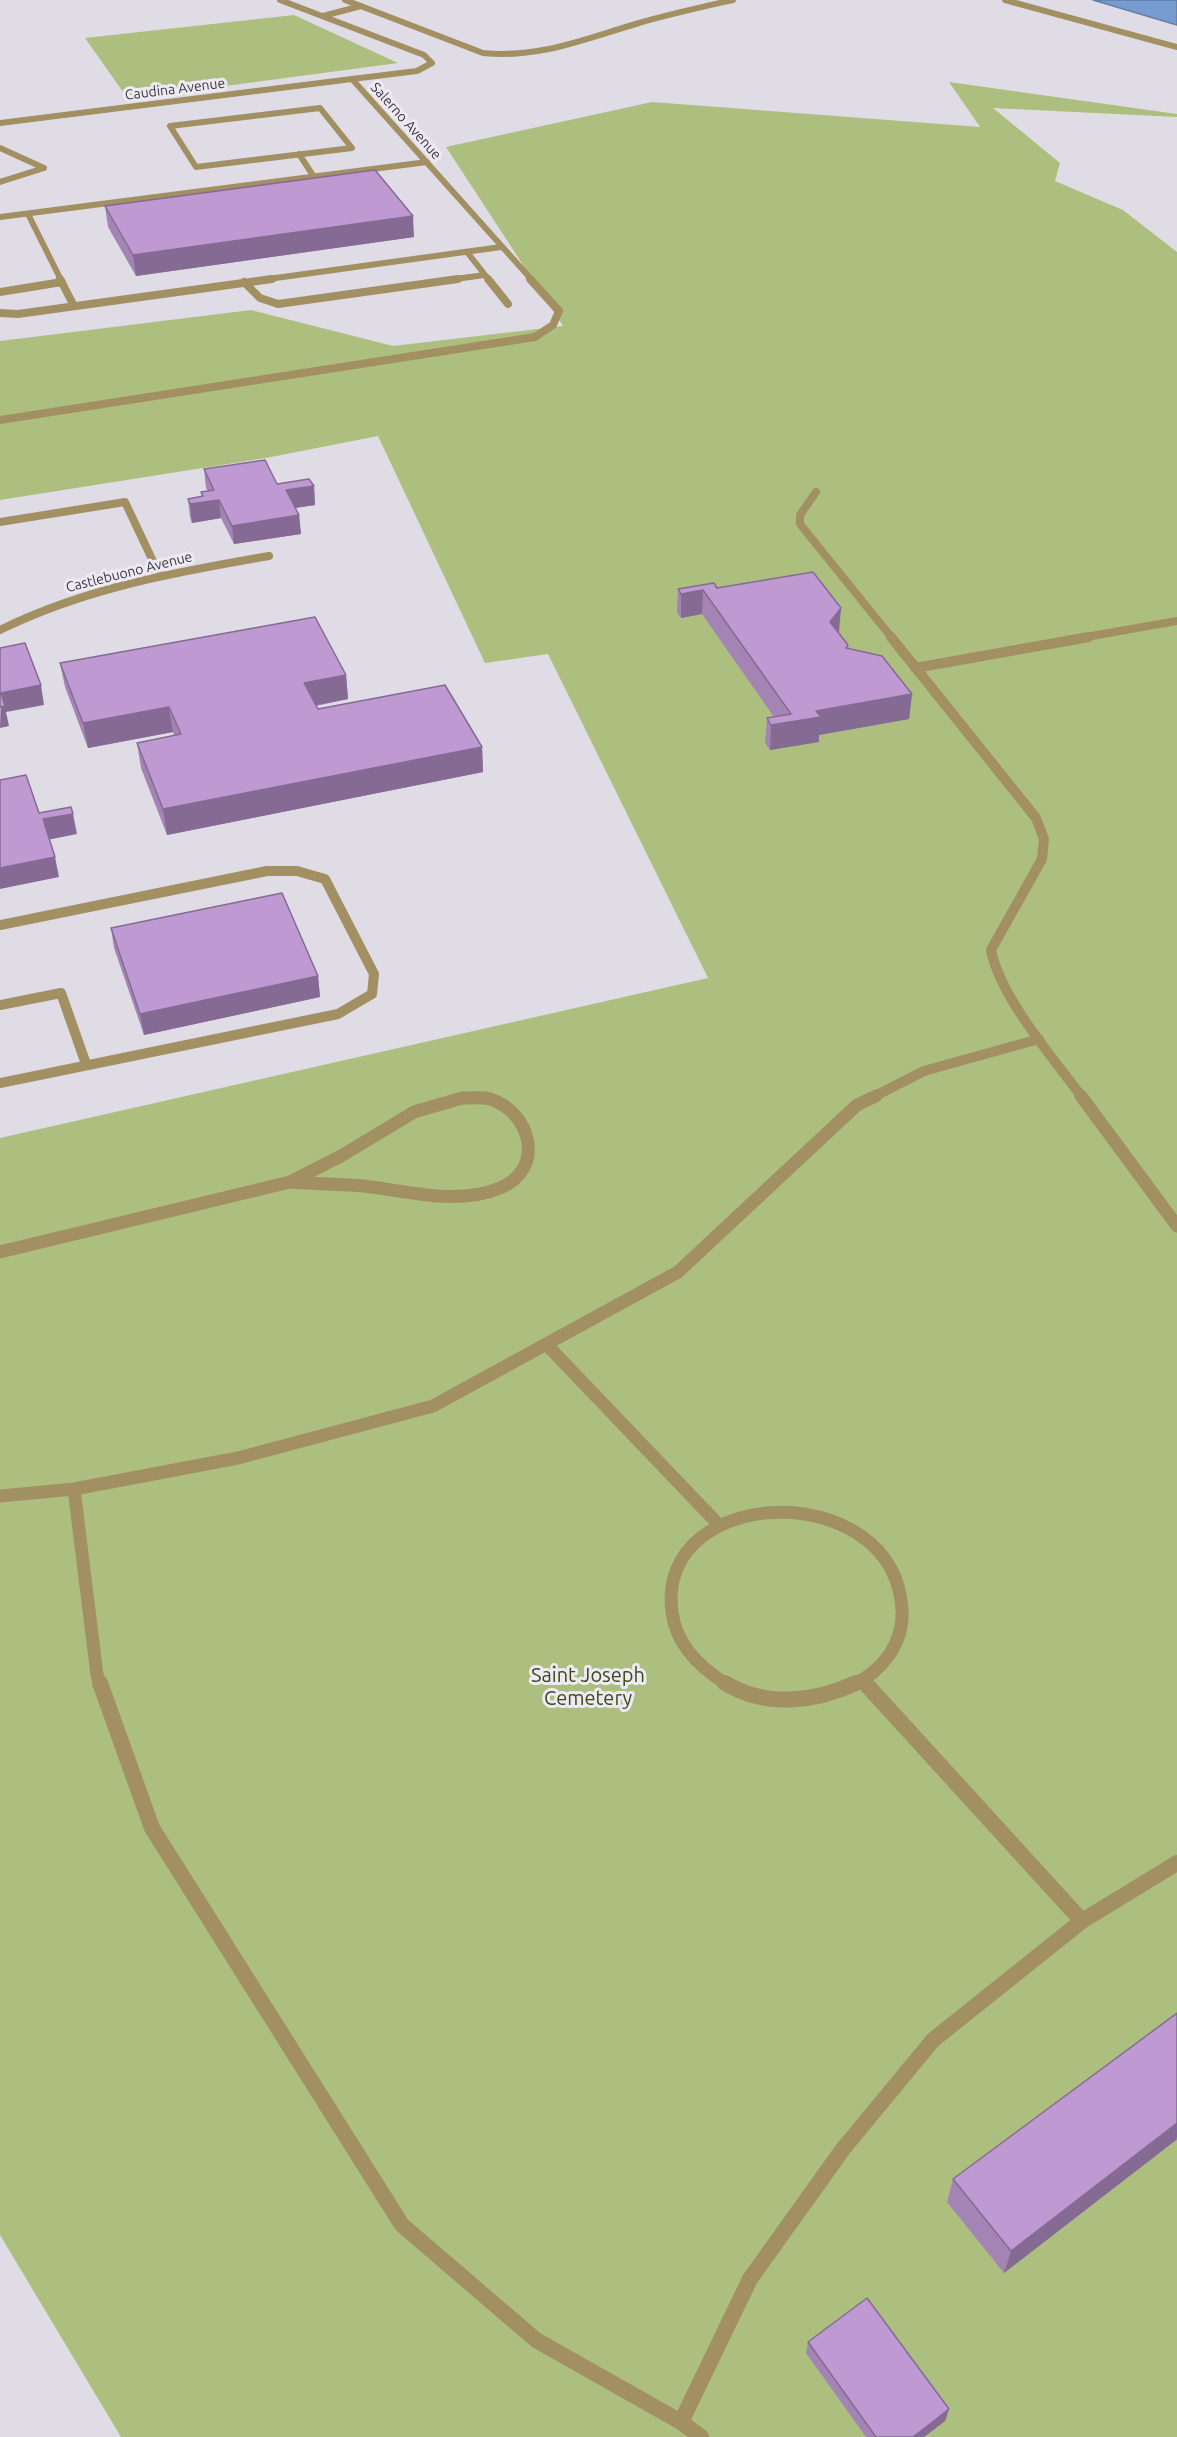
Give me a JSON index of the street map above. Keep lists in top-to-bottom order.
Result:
{
  "streets": {
    "street": ["Caudina Avenue", "Salerno Avenue", "Castlebuono Avenue"]
  },
  "crossings": [
    ["Caudina Avenue", "Salerno Avenue"]
  ],
  "parks": ["Saint Joseph Cemetery"]
}
